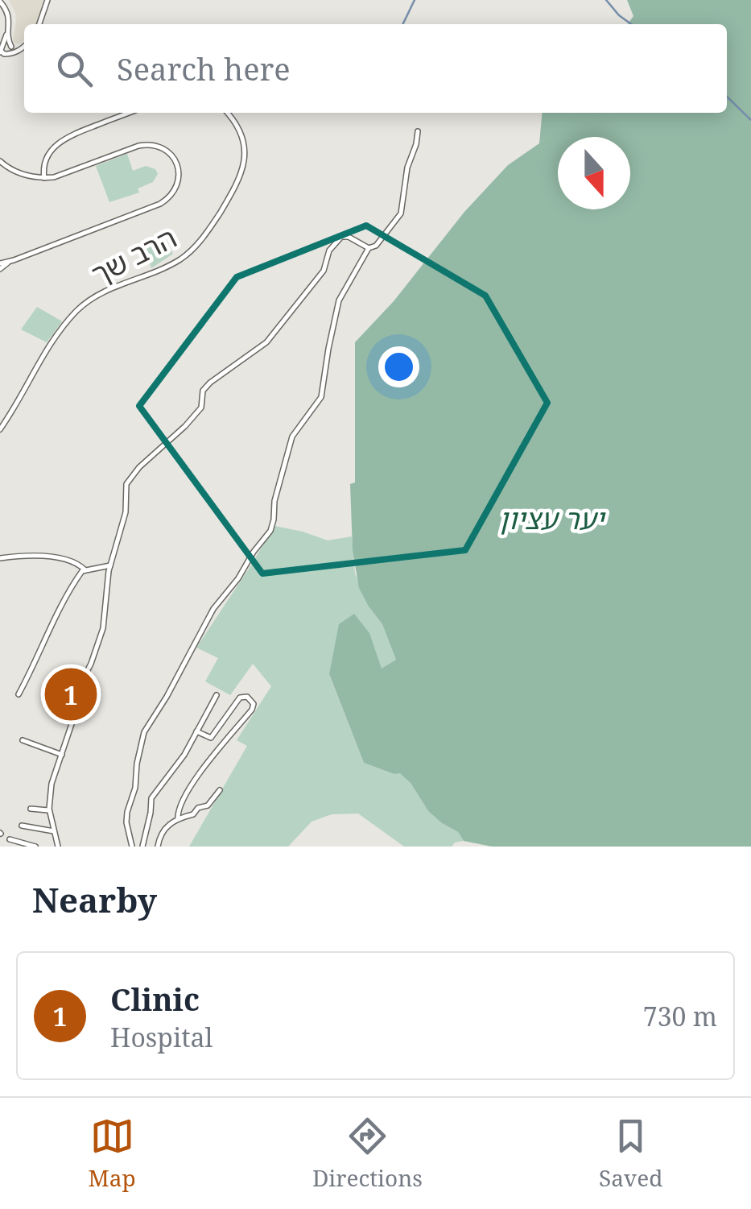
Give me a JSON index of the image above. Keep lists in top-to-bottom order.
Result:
{
  "streets": {
    "street": ["הרב שך"]
  },
  "parks": ["יער עציון"],
  "north": "bottom",
  "page": {
    "search": "Search here",
    "pins": "1",
    "heading": "Nearby",
    "list": [
      {
        "mark": "1",
        "name": "Clinic",
        "note": "Hospital",
        "value": "730 m"
      }
    ],
    "nav": ["Map", "Directions", "Saved"]
  }
}
